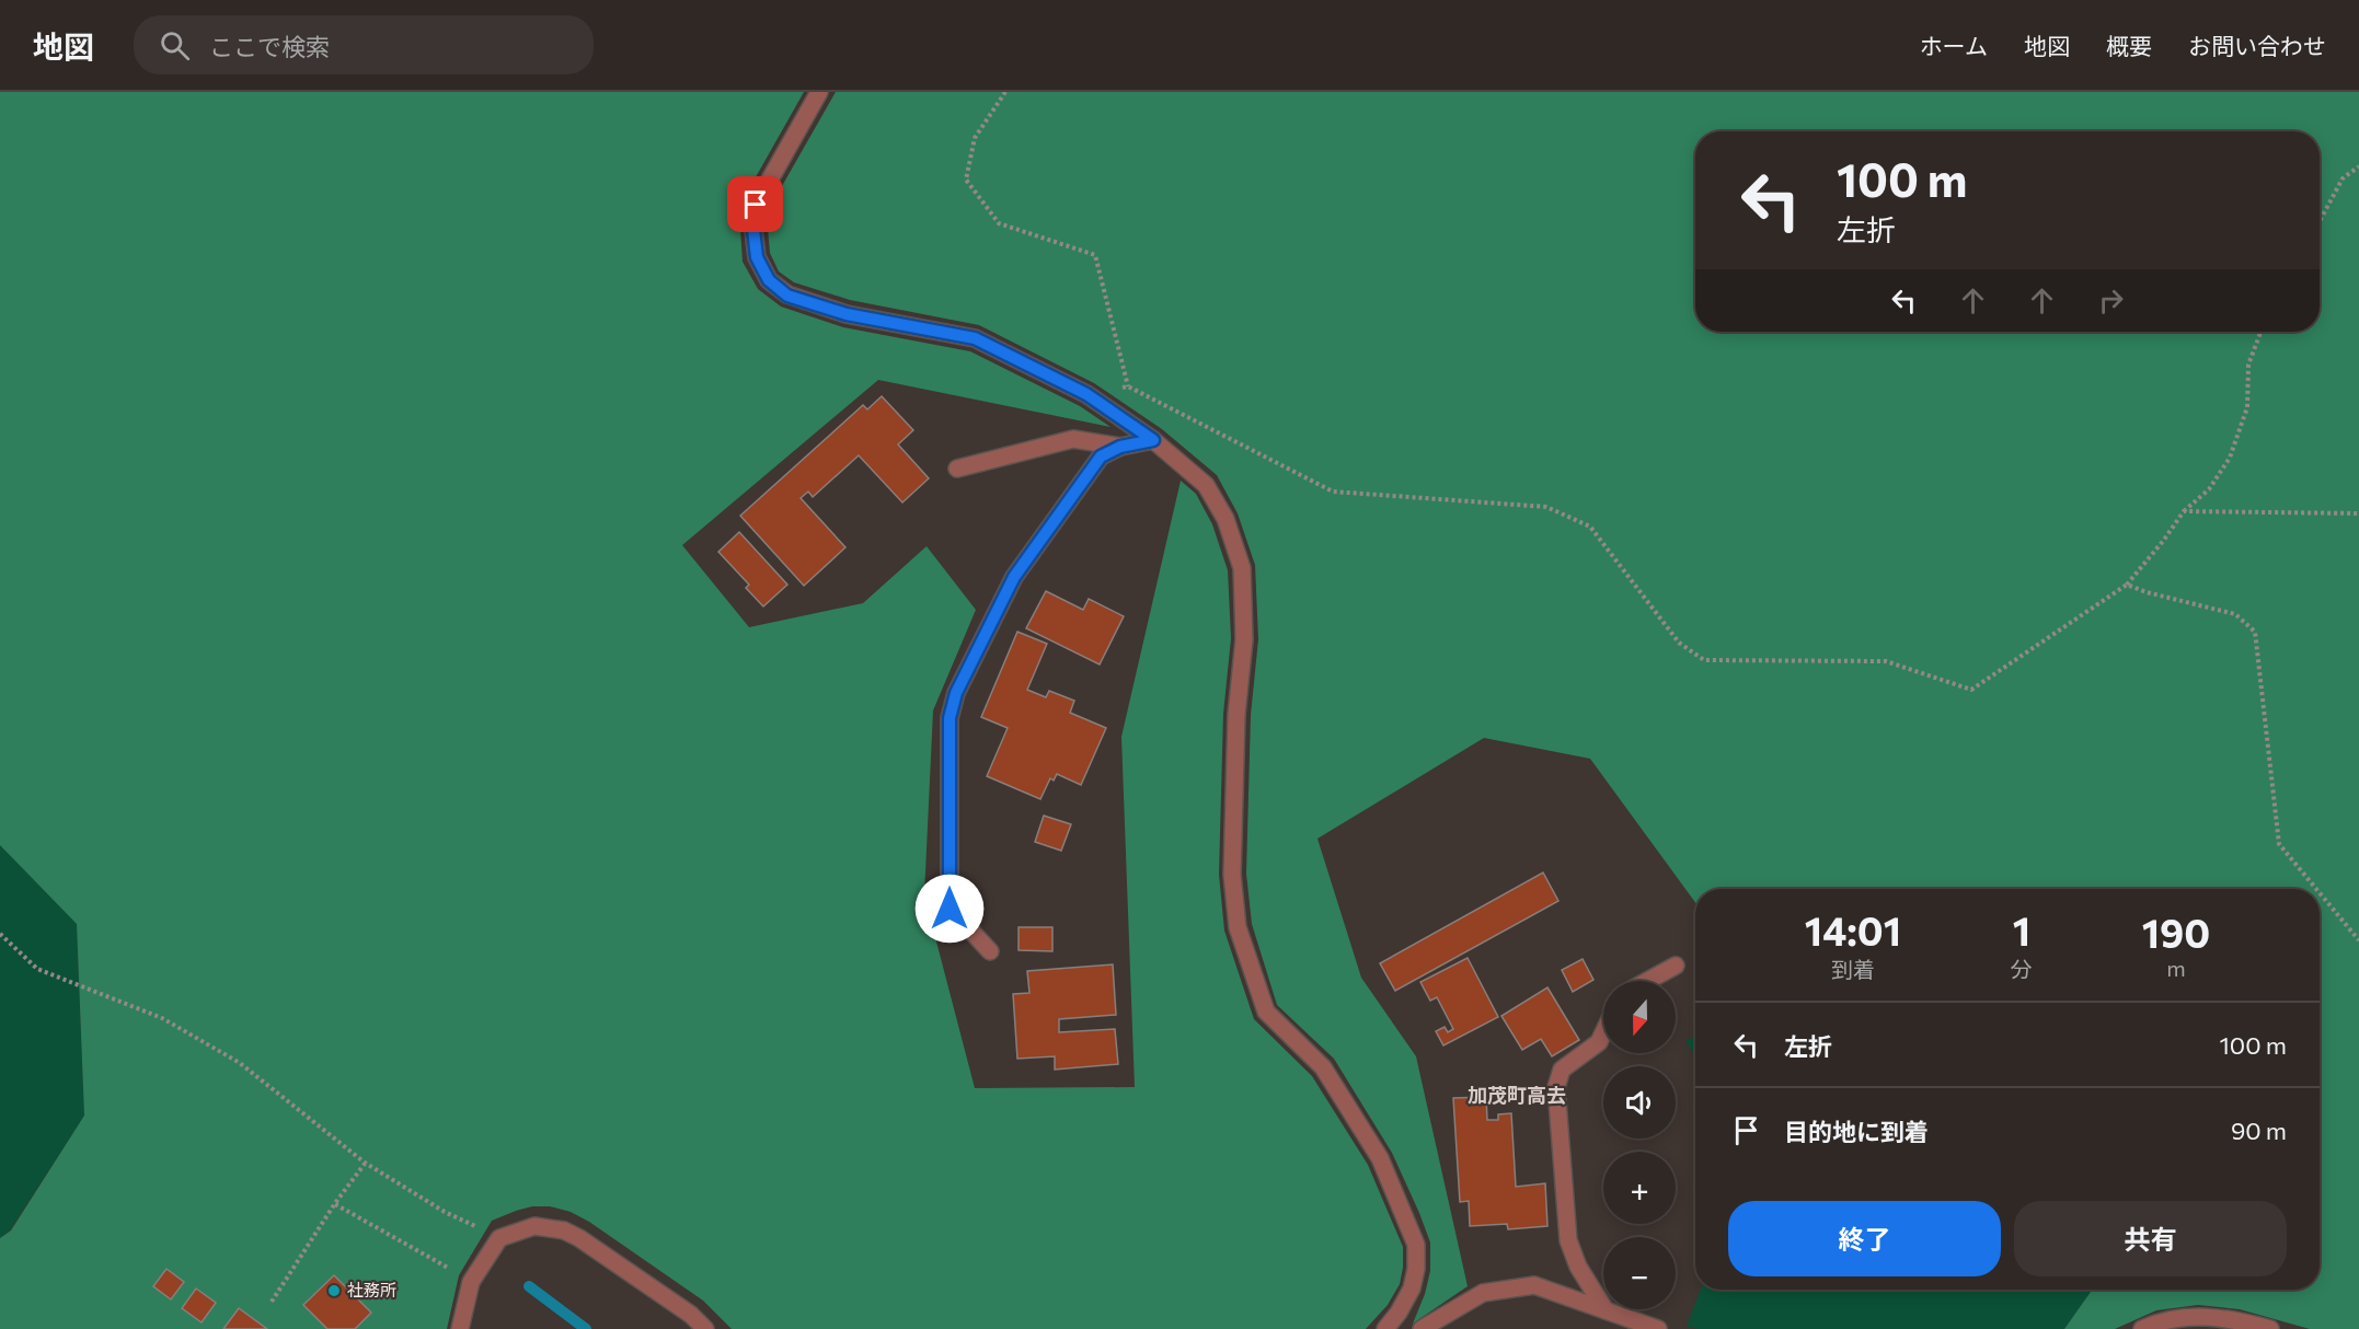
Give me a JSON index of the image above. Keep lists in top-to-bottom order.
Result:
{
  "districts": ["加茂町高去"],
  "places": ["社務所"],
  "north": "bottom",
  "page": {
    "header": "地図",
    "search": "ここで検索",
    "nav": [
      "ホーム",
      "地図",
      "概要",
      "お問い合わせ"
    ],
    "turn": ["100 m", "左折"],
    "eta": [
      "14:01",
      "到着",
      "1",
      "分",
      "190",
      "m"
    ],
    "map_buttons": ["+", "−"],
    "list": [
      {
        "name": "左折",
        "value": "100 m"
      },
      {
        "name": "目的地に到着",
        "value": "90 m"
      }
    ],
    "buttons": ["終了", "共有"]
  }
}
